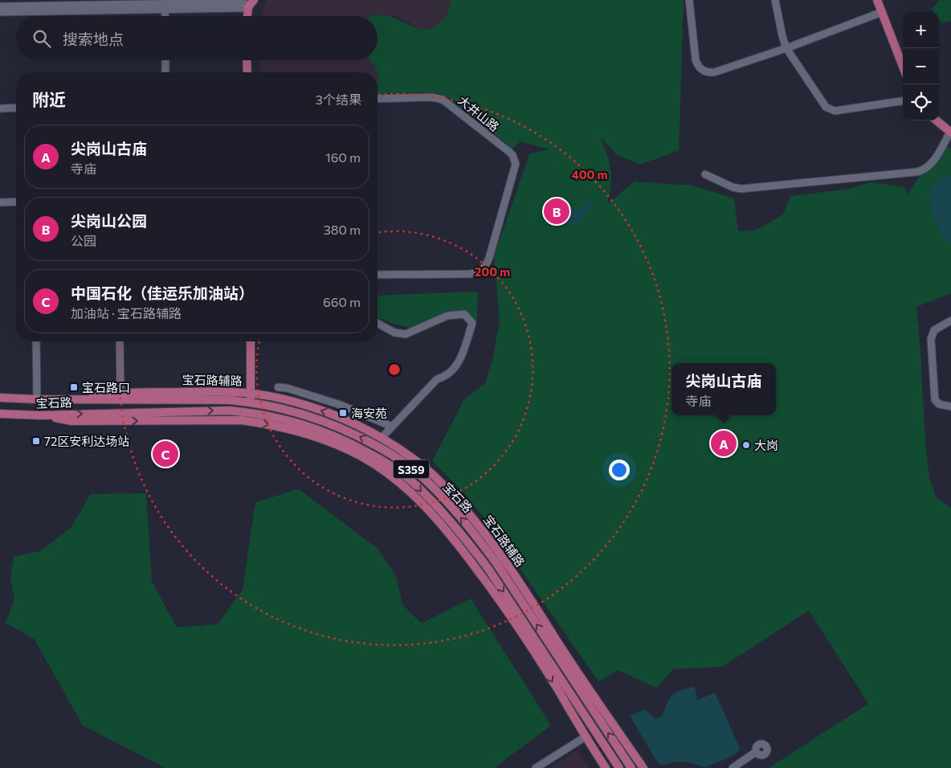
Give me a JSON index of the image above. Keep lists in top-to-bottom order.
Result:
{
  "streets": {
    "main road": ["宝石路辅路", "宝石路", "S359"],
    "street": ["大井山路"]
  },
  "crossings": [
    ["宝石路辅路", "宝石路"],
    ["宝石路", "S359"]
  ],
  "places": {
    "transit": ["宝石路口", "海安苑", "72区安利达场站"],
    "other": ["大岗"]
  },
  "page": {
    "map_buttons": ["+", "−"],
    "search": "搜索地点",
    "heading": ["附近", "3个结果"],
    "list": [
      {
        "mark": "A",
        "name": "尖岗山古庙",
        "note": "寺庙",
        "value": "160 m"
      },
      {
        "mark": "B",
        "name": "尖岗山公园",
        "note": "公园",
        "value": "380 m"
      },
      {
        "mark": "C",
        "name": "中国石化（佳运乐加油站）",
        "note": "加油站 · 宝石路辅路",
        "value": "660 m"
      }
    ],
    "pins": ["B", "A", "C"],
    "popup": ["尖岗山古庙", "寺庙"]
  },
  "rings": ["400 m", "200 m"]
}
